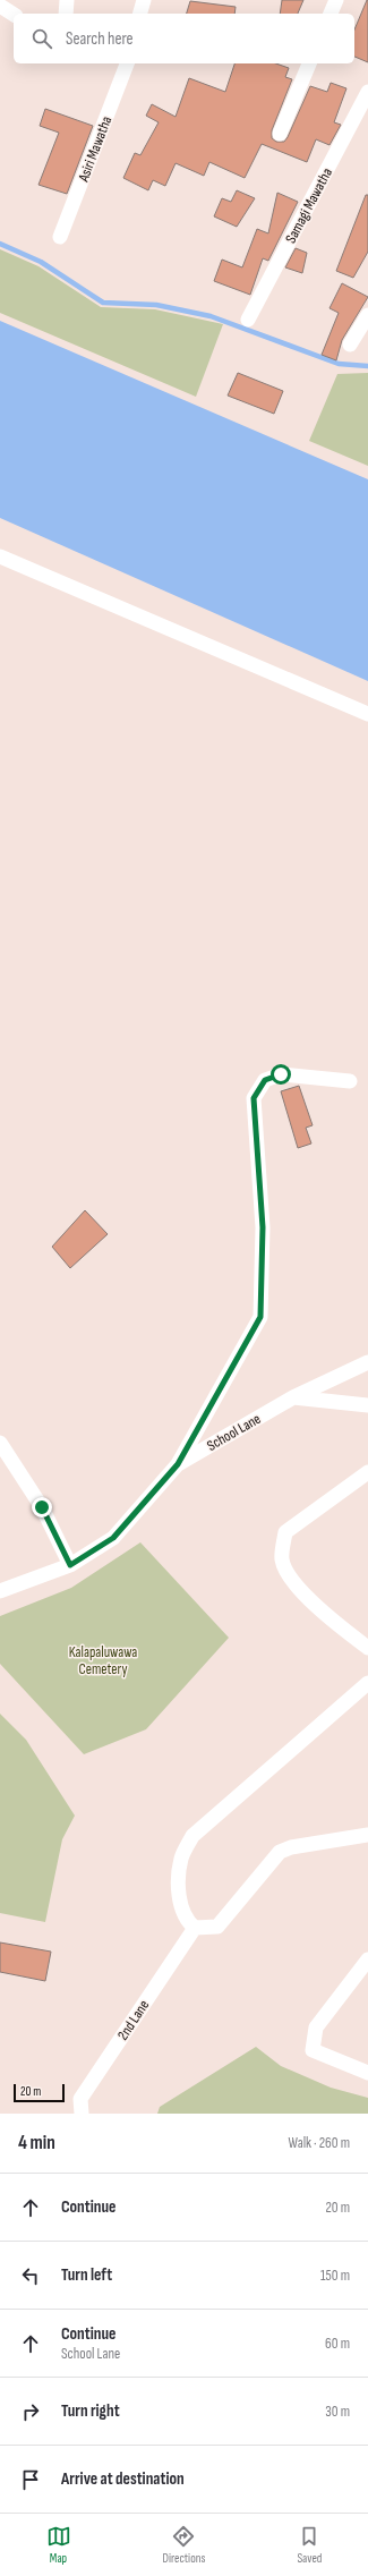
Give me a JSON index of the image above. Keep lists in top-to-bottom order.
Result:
{
  "streets": {
    "street": [
      "Asiri Mawatha",
      "Samagi Mawatha",
      "School Lane",
      "2nd Lane"
    ]
  },
  "parks": ["Kalapaluwawa Cemetery"],
  "scale_bar": "20 m",
  "page": {
    "search": "Search here",
    "scale": "20 m",
    "heading": ["4 min", "Walk · 260 m"],
    "list": [
      ["Continue", "20 m"],
      ["Turn left", "150 m"],
      ["Continue", "School Lane", "60 m"],
      ["Turn right", "30 m"],
      "Arrive at destination"
    ],
    "nav": ["Map", "Directions", "Saved"]
  }
}
